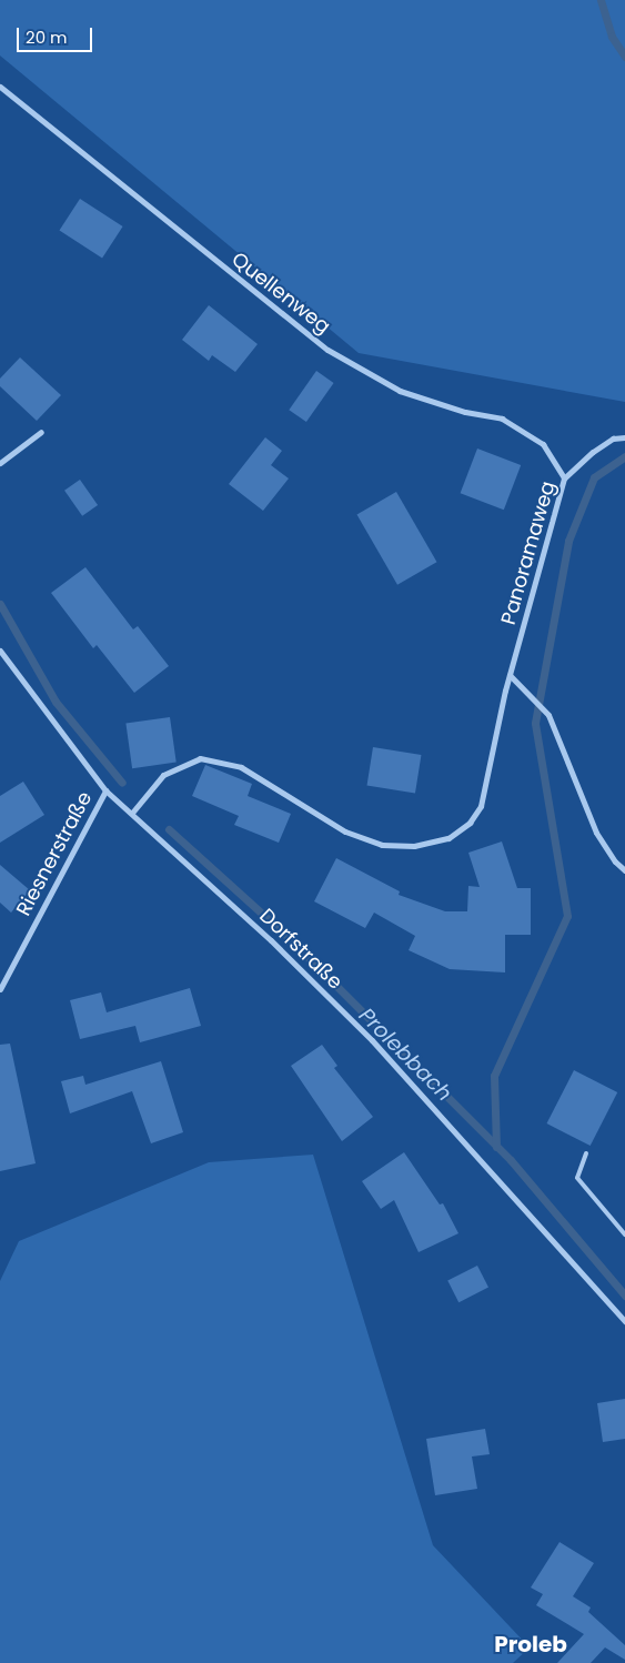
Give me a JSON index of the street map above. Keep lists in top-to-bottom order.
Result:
{
  "streets": {
    "street": [
      "Quellenweg",
      "Panoramaweg",
      "Riesnerstraße",
      "Dorfstraße"
    ]
  },
  "crossings": [
    ["Quellenweg", "Panoramaweg"],
    ["Panoramaweg", "Dorfstraße"],
    ["Riesnerstraße", "Dorfstraße"]
  ],
  "districts": ["Proleb"],
  "water": ["Prolebbach"],
  "scale_bar": "20 m"
}
